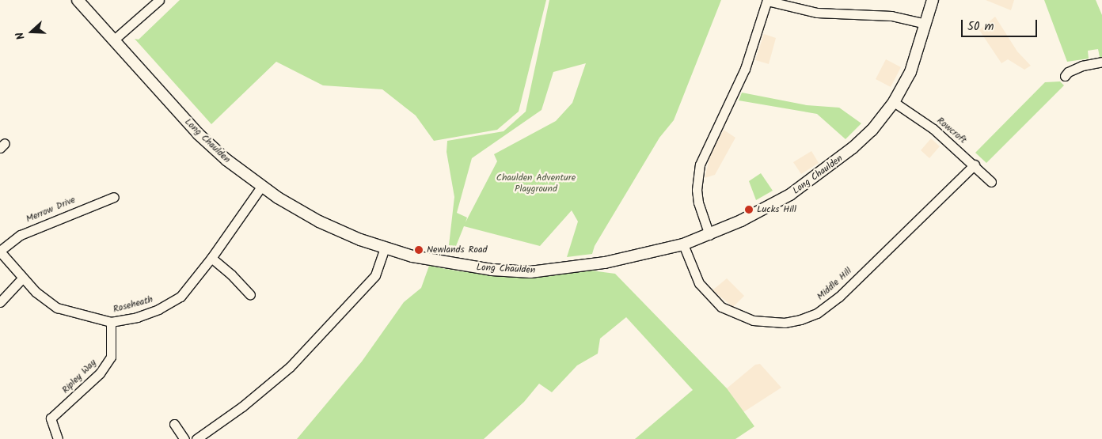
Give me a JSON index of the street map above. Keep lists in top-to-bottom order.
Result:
{
  "streets": {
    "street": [
      "Rowcroft",
      "Long Chaulden",
      "Merrow Drive",
      "Middle Hill",
      "Roseheath",
      "Ripley Way"
    ]
  },
  "crossings": [
    ["Rowcroft", "Long Chaulden"],
    ["Rowcroft", "Middle Hill"],
    ["Long Chaulden", "Middle Hill"],
    ["Long Chaulden", "Roseheath"],
    ["Merrow Drive", "Roseheath"],
    ["Roseheath", "Ripley Way"]
  ],
  "parks": ["Chaulden Adventure Playground"],
  "places": ["Lucks Hill", "Newlands Road"],
  "scale_bar": "50 m",
  "north": "left"
}
